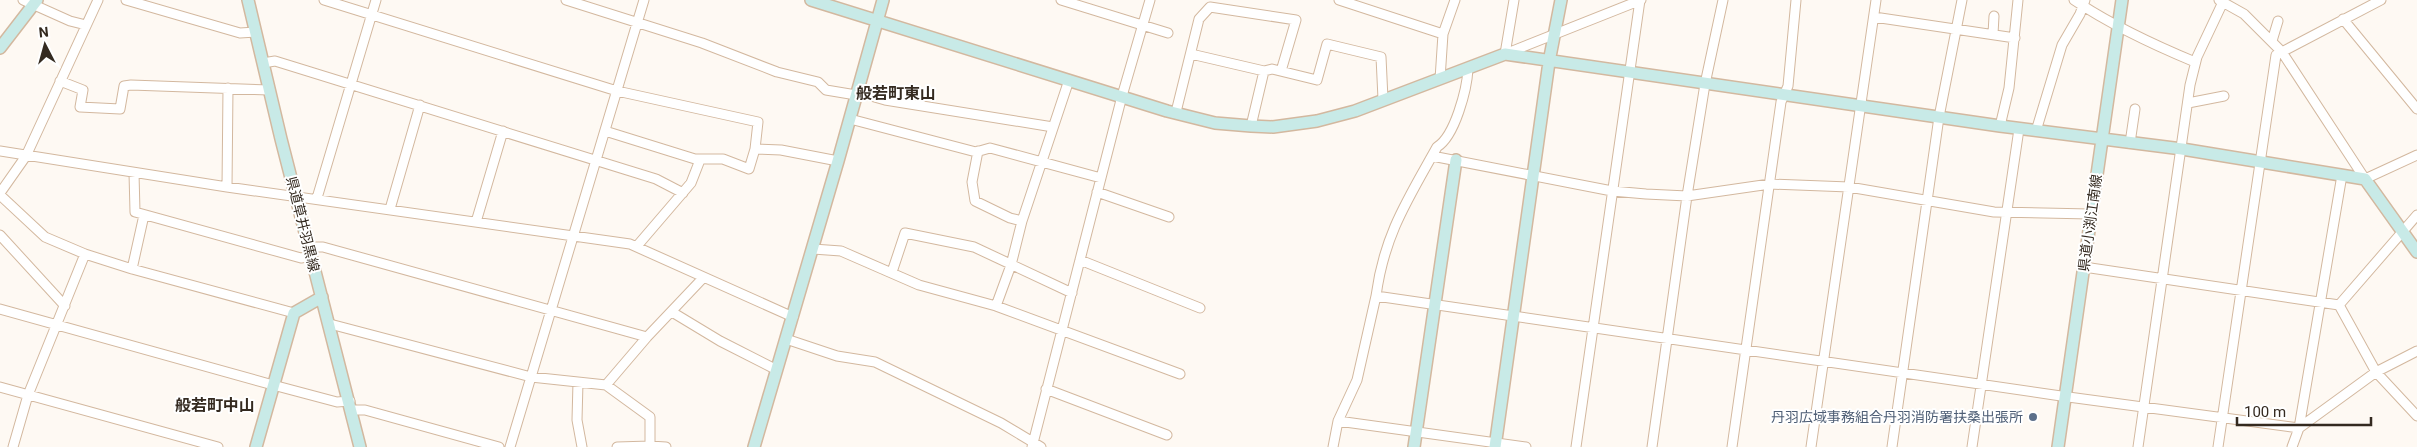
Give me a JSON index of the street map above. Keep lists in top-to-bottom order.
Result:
{
  "streets": {
    "street": ["県道小渕江南線", "県道草井羽黒線"]
  },
  "districts": ["般若町東山", "般若町中山"],
  "places": ["丹羽広域事務組合丹羽消防署扶桑出張所"],
  "scale_bar": "100 m",
  "north": "top"
}
